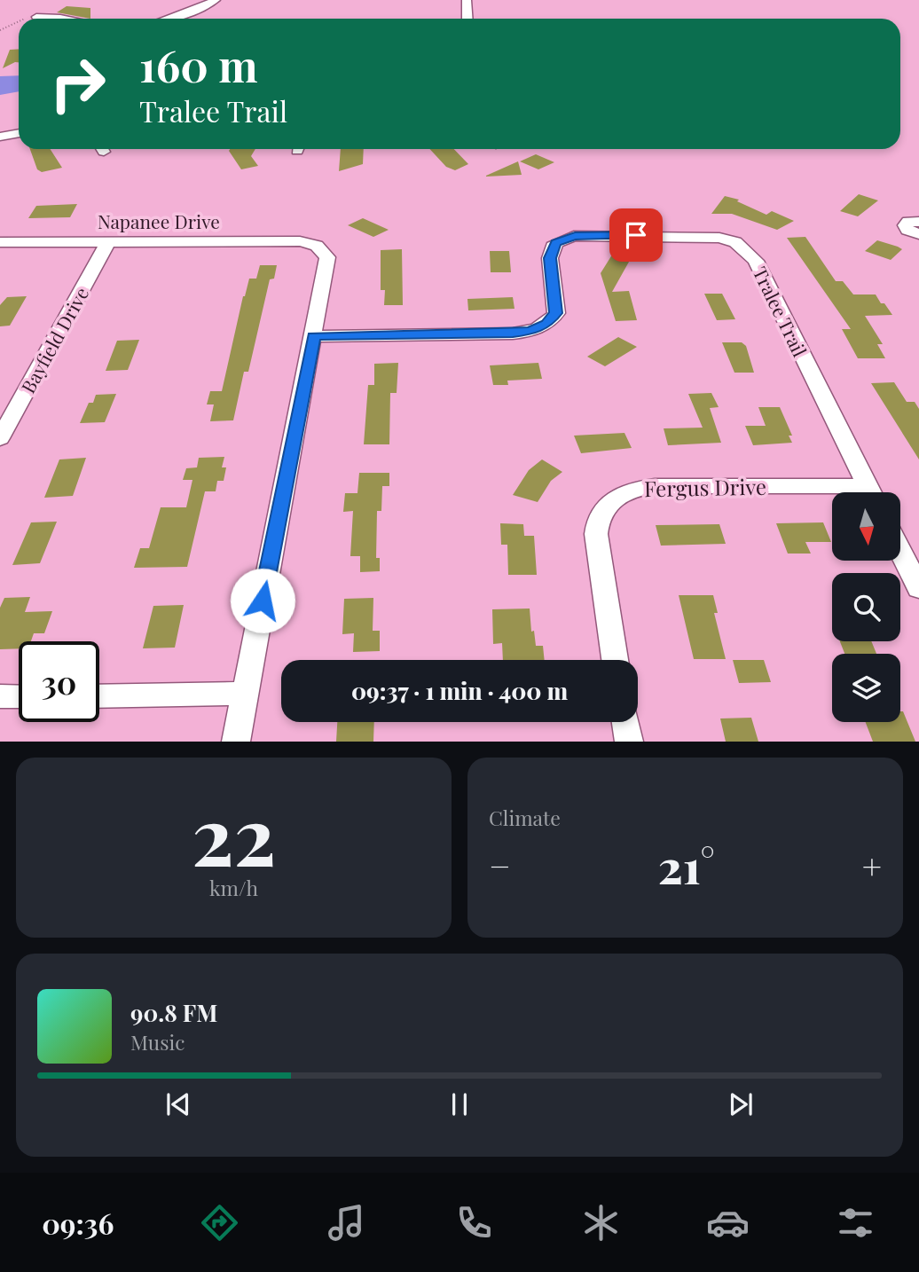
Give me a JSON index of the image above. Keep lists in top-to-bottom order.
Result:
{
  "streets": {
    "street": [
      "Napanee Drive",
      "Tralee Trail",
      "Bayfield Drive",
      "Fergus Drive"
    ]
  },
  "crossings": [
    ["Napanee Drive", "Tralee Trail"],
    ["Napanee Drive", "Bayfield Drive"]
  ],
  "north": "bottom",
  "page": {
    "turn": ["160 m", "Tralee Trail"],
    "limit": "30",
    "trip": "09:37 · 1 min · 400 m",
    "tile": [
      ["22", "km/h"],
      "Climate"
    ],
    "heat": ["−", "21°", "+"],
    "song": ["90.8 FM", "Music"],
    "tabs": "09:36"
  }
}
